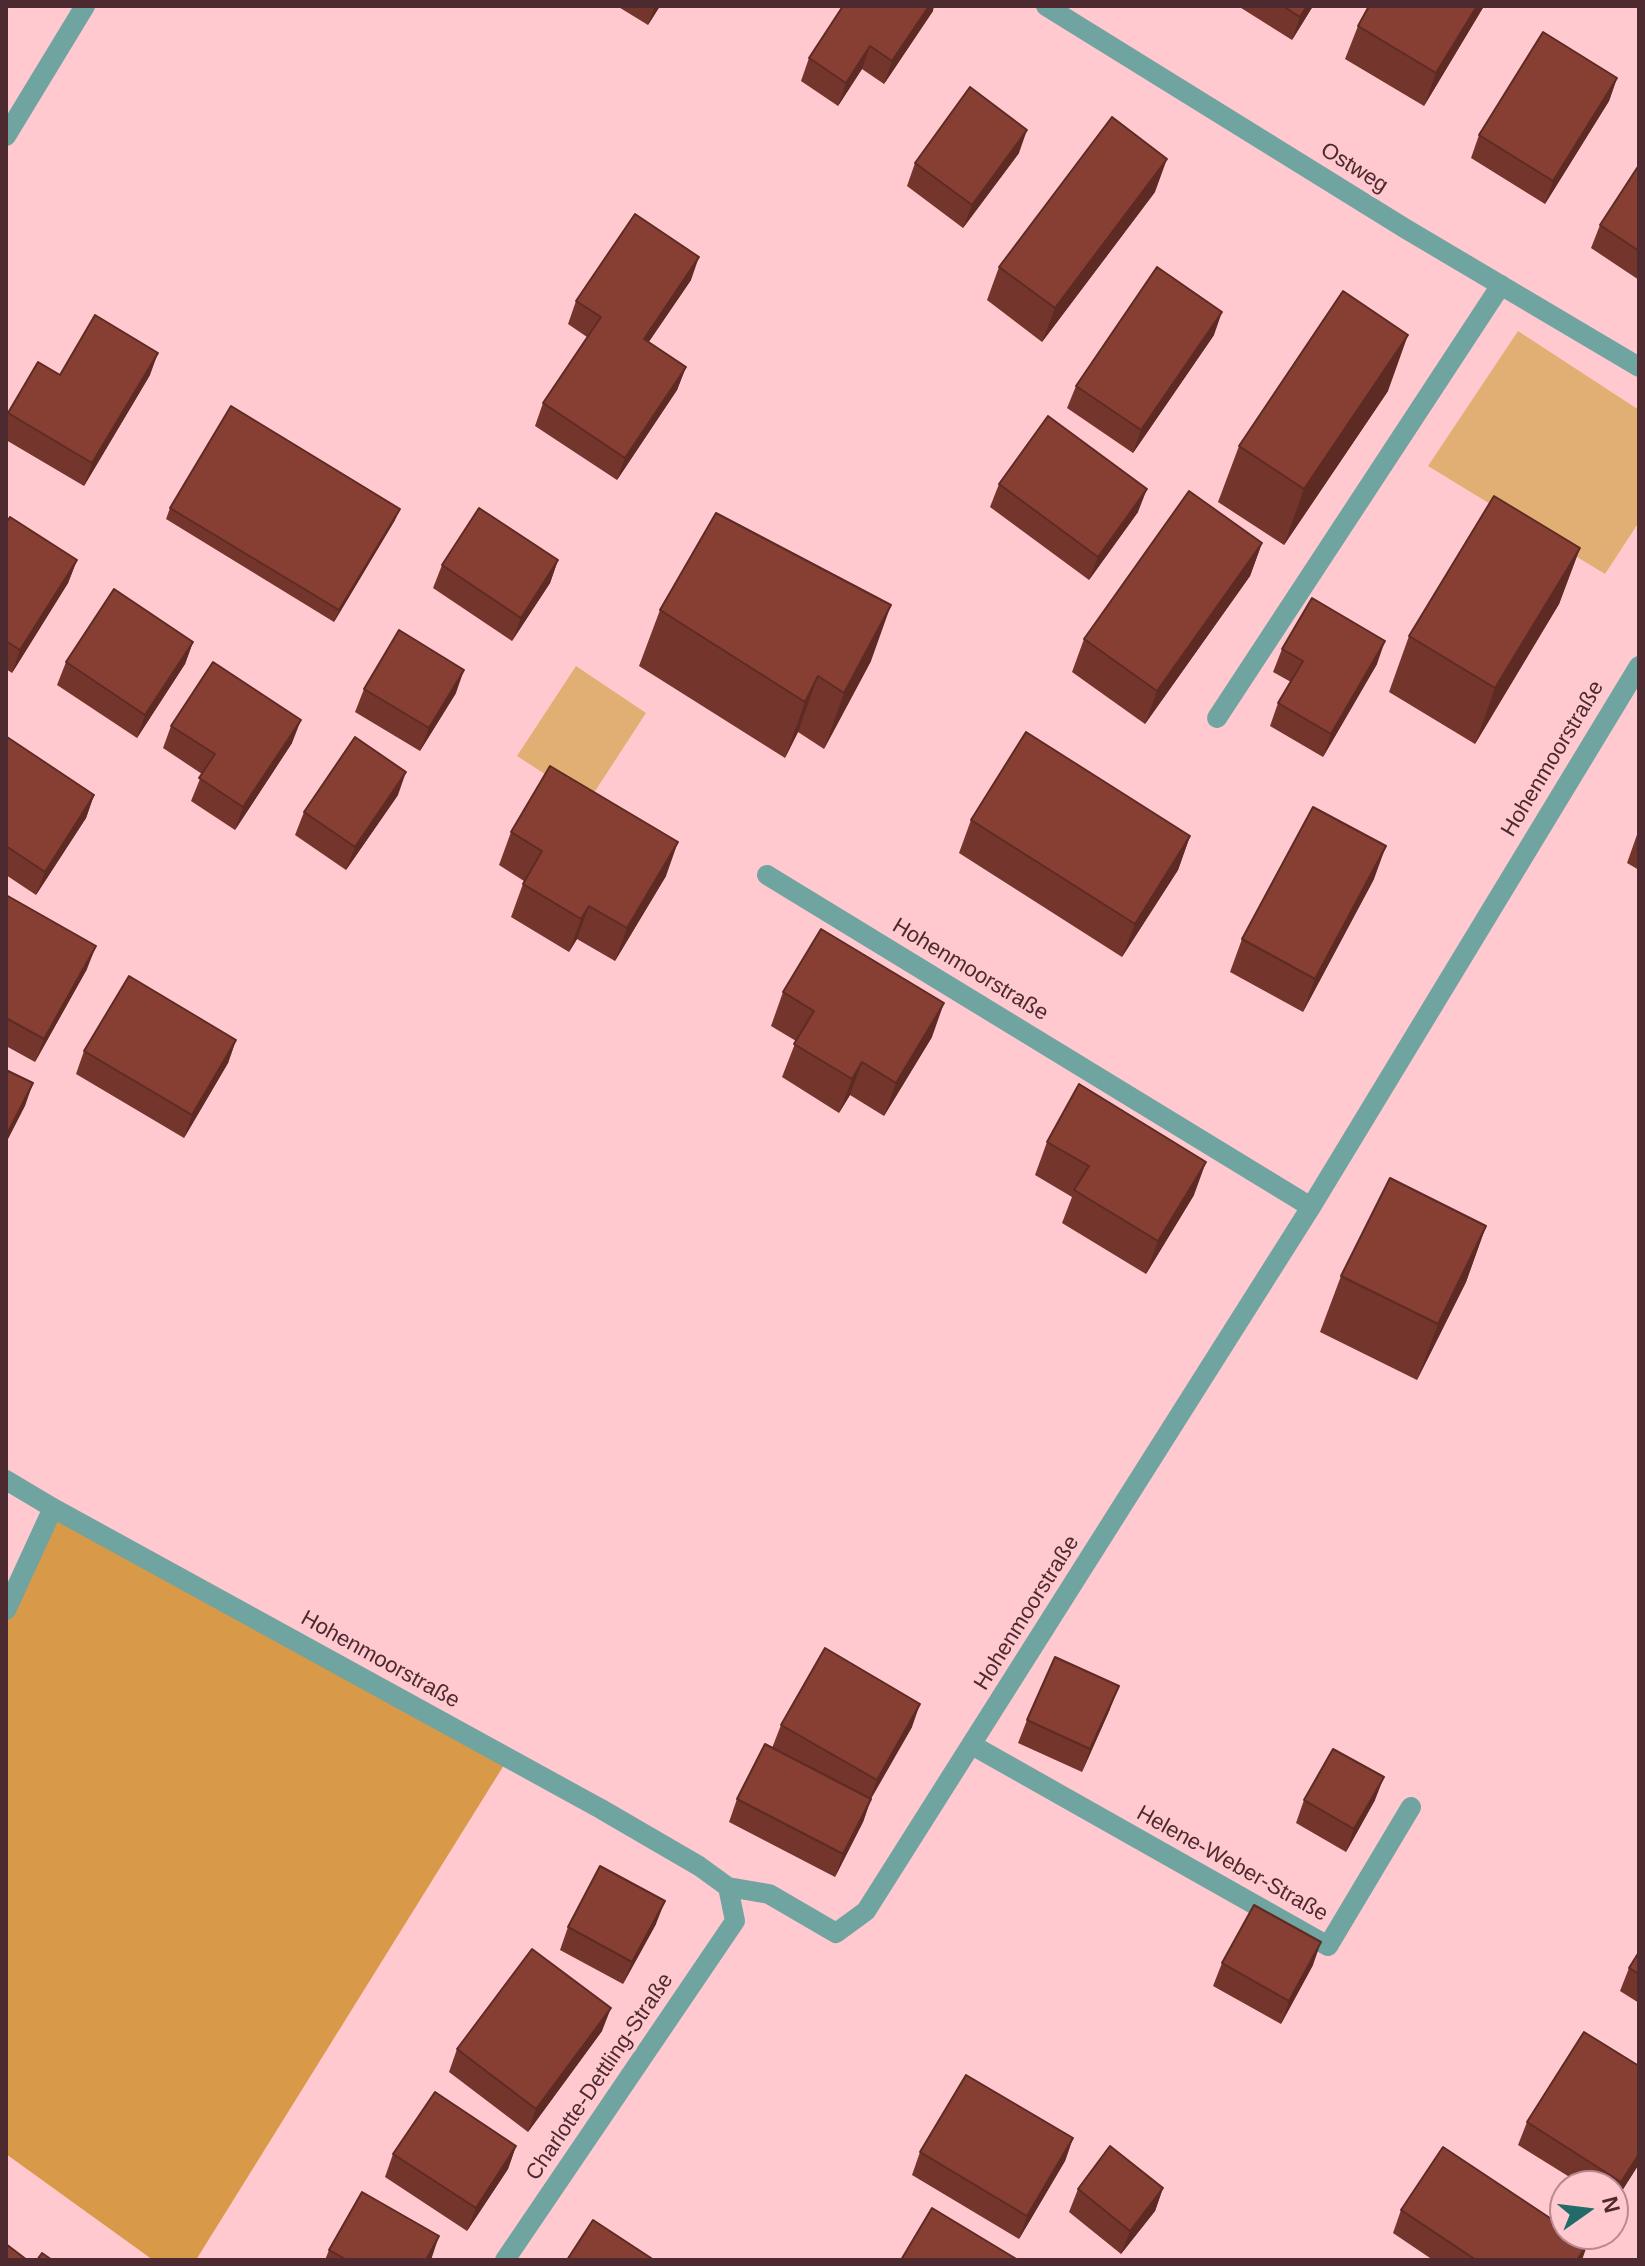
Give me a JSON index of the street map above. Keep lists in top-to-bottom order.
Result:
{
  "streets": {
    "street": [
      "Ostweg",
      "Hohenmoorstraße",
      "Helene-Weber-Straße",
      "Charlotte-Dettling-Straße"
    ]
  },
  "crossings": [
    ["Hohenmoorstraße", "Helene-Weber-Straße"],
    ["Hohenmoorstraße", "Charlotte-Dettling-Straße"]
  ],
  "north": "right"
}
